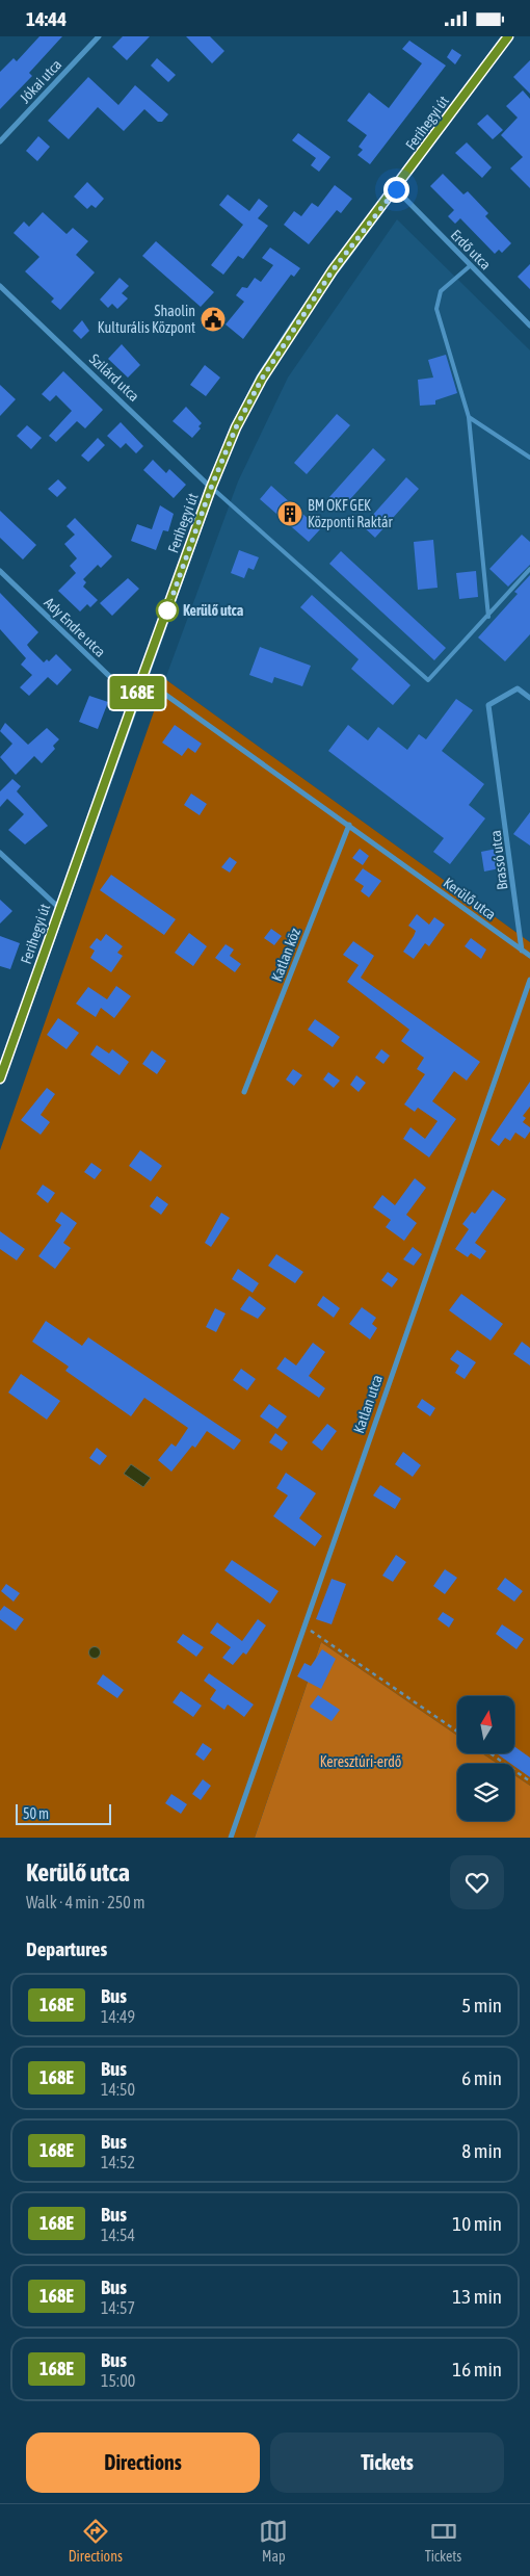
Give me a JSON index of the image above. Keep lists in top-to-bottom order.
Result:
{
  "streets": {
    "main road": ["Ferihegyi út"],
    "street": [
      "Jókai utca",
      "Erdő utca",
      "Szilárd utca",
      "Ady Endre utca",
      "Brassó utca",
      "Kerülő utca",
      "Katlan köz",
      "Katlan utca"
    ]
  },
  "crossings": [
    ["Ferihegyi út", "Erdő utca"],
    ["Ferihegyi út", "Szilárd utca"],
    ["Ferihegyi út", "Ady Endre utca"],
    ["Ferihegyi út", "Kerülő utca"],
    ["Brassó utca", "Kerülő utca"],
    ["Kerülő utca", "Katlan köz"]
  ],
  "parks": ["Keresztúri-erdő"],
  "places": {
    "public building": ["Shaolin Kulturális Központ"],
    "building": ["BM OKF GEK Központi Raktár"],
    "other": ["Kerülő utca"]
  },
  "lines": ["bus line 168E"],
  "scale_bar": "50 m",
  "north": "top",
  "page": {
    "status": "14:44",
    "on_map": "168E",
    "scale": "50 m",
    "heading": [
      ["Kerülő utca", "Walk · 4 min · 250 m"],
      "Departures"
    ],
    "list": [
      {
        "mark": "168E",
        "name": "Bus",
        "note": "14:49",
        "value": "5 min"
      },
      {
        "mark": "168E",
        "name": "Bus",
        "note": "14:50",
        "value": "6 min"
      },
      {
        "mark": "168E",
        "name": "Bus",
        "note": "14:52",
        "value": "8 min"
      },
      {
        "mark": "168E",
        "name": "Bus",
        "note": "14:54",
        "value": "10 min"
      },
      {
        "mark": "168E",
        "name": "Bus",
        "note": "14:57",
        "value": "13 min"
      },
      {
        "mark": "168E",
        "name": "Bus",
        "note": "15:00",
        "value": "16 min"
      }
    ],
    "buttons": ["Directions", "Tickets"],
    "tabs": ["Directions", "Map", "Tickets"]
  }
}
